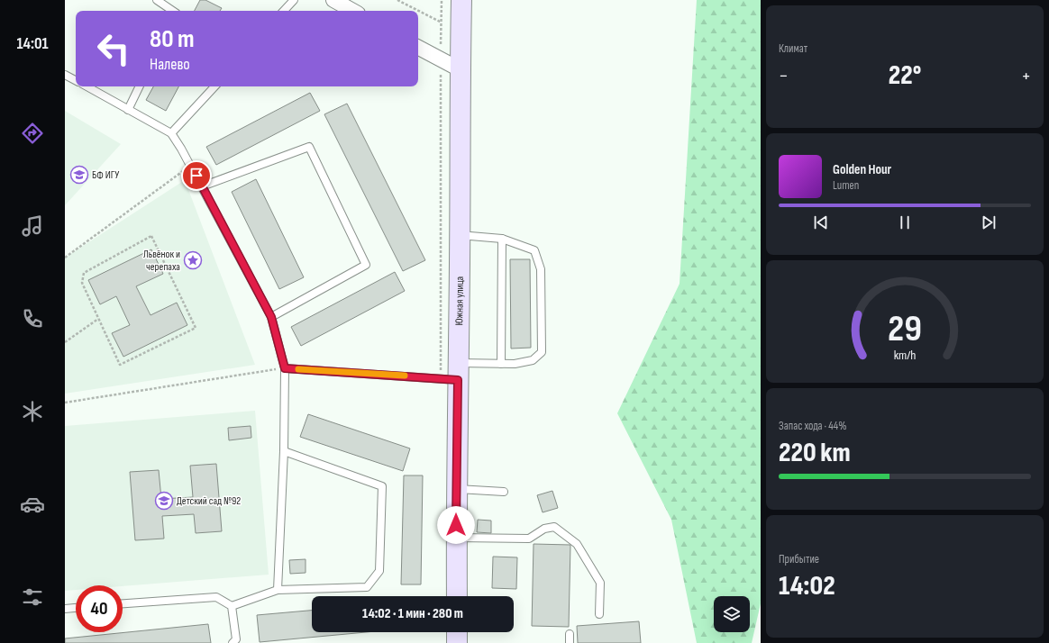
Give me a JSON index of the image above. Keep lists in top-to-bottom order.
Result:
{
  "streets": {
    "street": ["Южная улица"]
  },
  "places": {
    "school or university": ["БФ ИГУ", "Детский сад №92"],
    "place": ["Львёнок и черепаха"]
  },
  "page": {
    "tabs": "14:01",
    "tile": [
      "Климат",
      ["Запас хода · 44%", "220 km"],
      ["Прибытие", "14:02"]
    ],
    "turn": ["80 m", "Налево"],
    "heat": ["−", "22°", "+"],
    "song": ["Golden Hour", "Lumen"],
    "limit": "40",
    "trip": "14:02 · 1 мин · 280 m",
    "gauge": ["29", "km/h"]
  }
}
